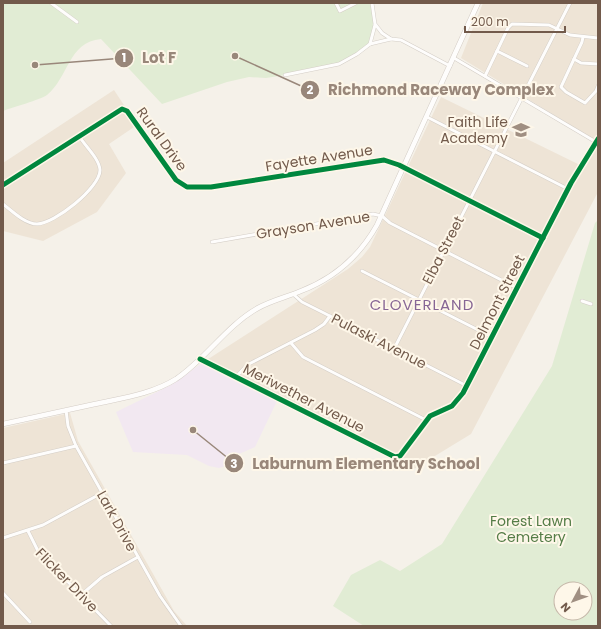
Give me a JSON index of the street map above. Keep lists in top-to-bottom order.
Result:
{
  "streets": {
    "street": [
      "Rural Drive",
      "Fayette Avenue",
      "Grayson Avenue",
      "Elba Street",
      "Delmont Street",
      "Pulaski Avenue",
      "Meriwether Avenue",
      "Lark Drive",
      "Flicker Drive"
    ]
  },
  "crossings": [
    ["Rural Drive", "Fayette Avenue"],
    ["Fayette Avenue", "Elba Street"],
    ["Fayette Avenue", "Delmont Street"],
    ["Grayson Avenue", "Elba Street"],
    ["Grayson Avenue", "Delmont Street"],
    ["Elba Street", "Pulaski Avenue"],
    ["Delmont Street", "Pulaski Avenue"],
    ["Delmont Street", "Meriwether Avenue"]
  ],
  "districts": ["CLOVERLAND"],
  "parks": ["Forest Lawn Cemetery"],
  "places": {
    "other": ["Richmond Raceway Complex", "Lot F", "Laburnum Elementary School"],
    "school or university": ["Faith Life Academy"]
  },
  "scale_bar": "200 m",
  "north": "bottom left"
}
